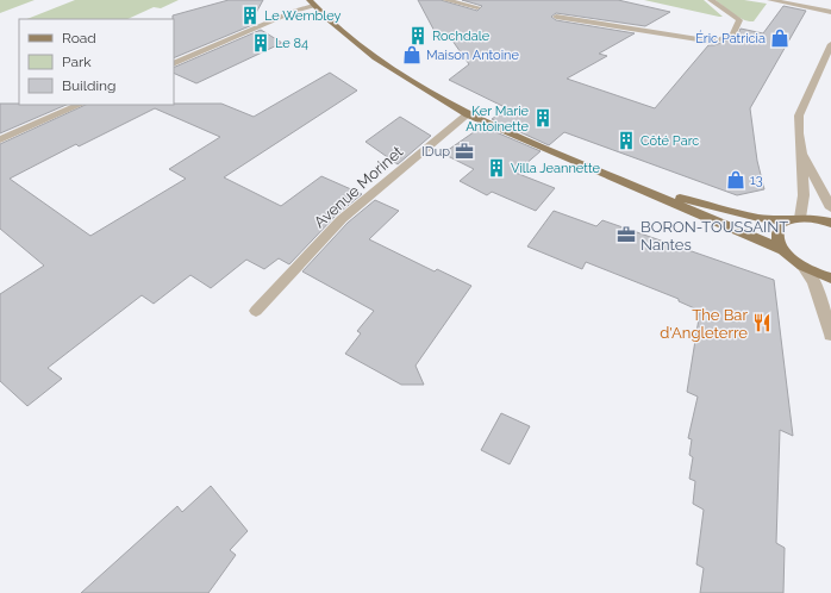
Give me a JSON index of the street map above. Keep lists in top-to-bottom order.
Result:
{
  "streets": {
    "street": ["Avenue Morinet"]
  },
  "places": {
    "building": [
      "Le Wembley",
      "Rochdale",
      "Le 84",
      "Ker Marie Antoinette",
      "Côté Parc",
      "Villa Jeannette"
    ],
    "shop": ["Éric Patricia", "Maison Antoine", "13"],
    "office": ["IDup", "BORON-TOUSSAINT Nantes"],
    "restaurant": ["The Bar d'Angleterre"]
  },
  "legend": ["Road", "Park", "Building"]
}
